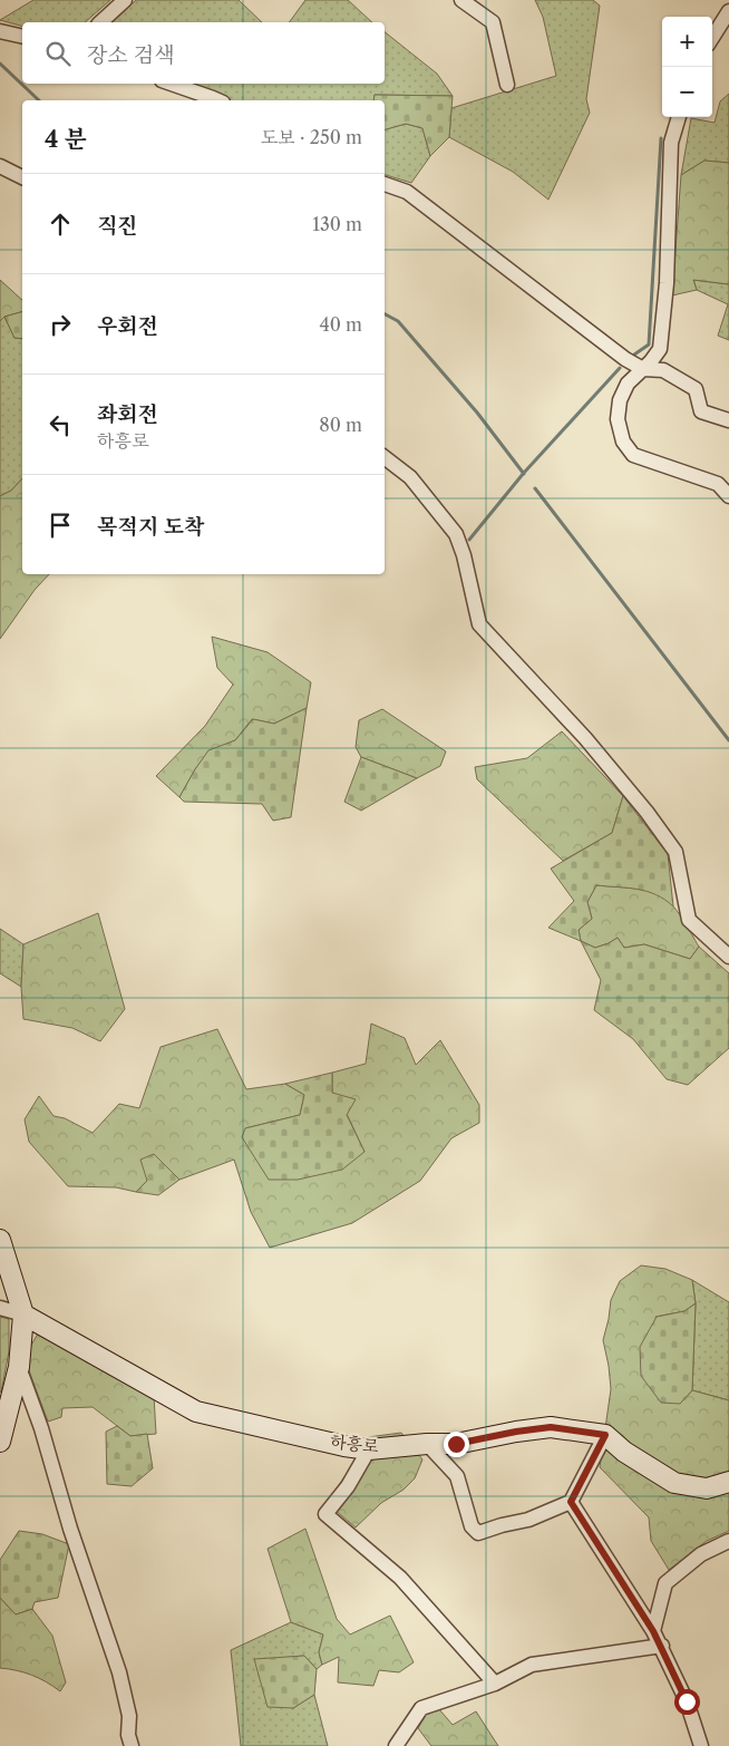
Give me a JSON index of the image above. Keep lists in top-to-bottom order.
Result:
{
  "streets": {
    "street": ["하흥로"]
  },
  "page": {
    "map_buttons": ["+", "−"],
    "search": "장소 검색",
    "heading": ["4 분", "도보 · 250 m"],
    "list": [
      ["직진", "130 m"],
      ["우회전", "40 m"],
      ["좌회전", "하흥로", "80 m"],
      "목적지 도착"
    ]
  }
}
